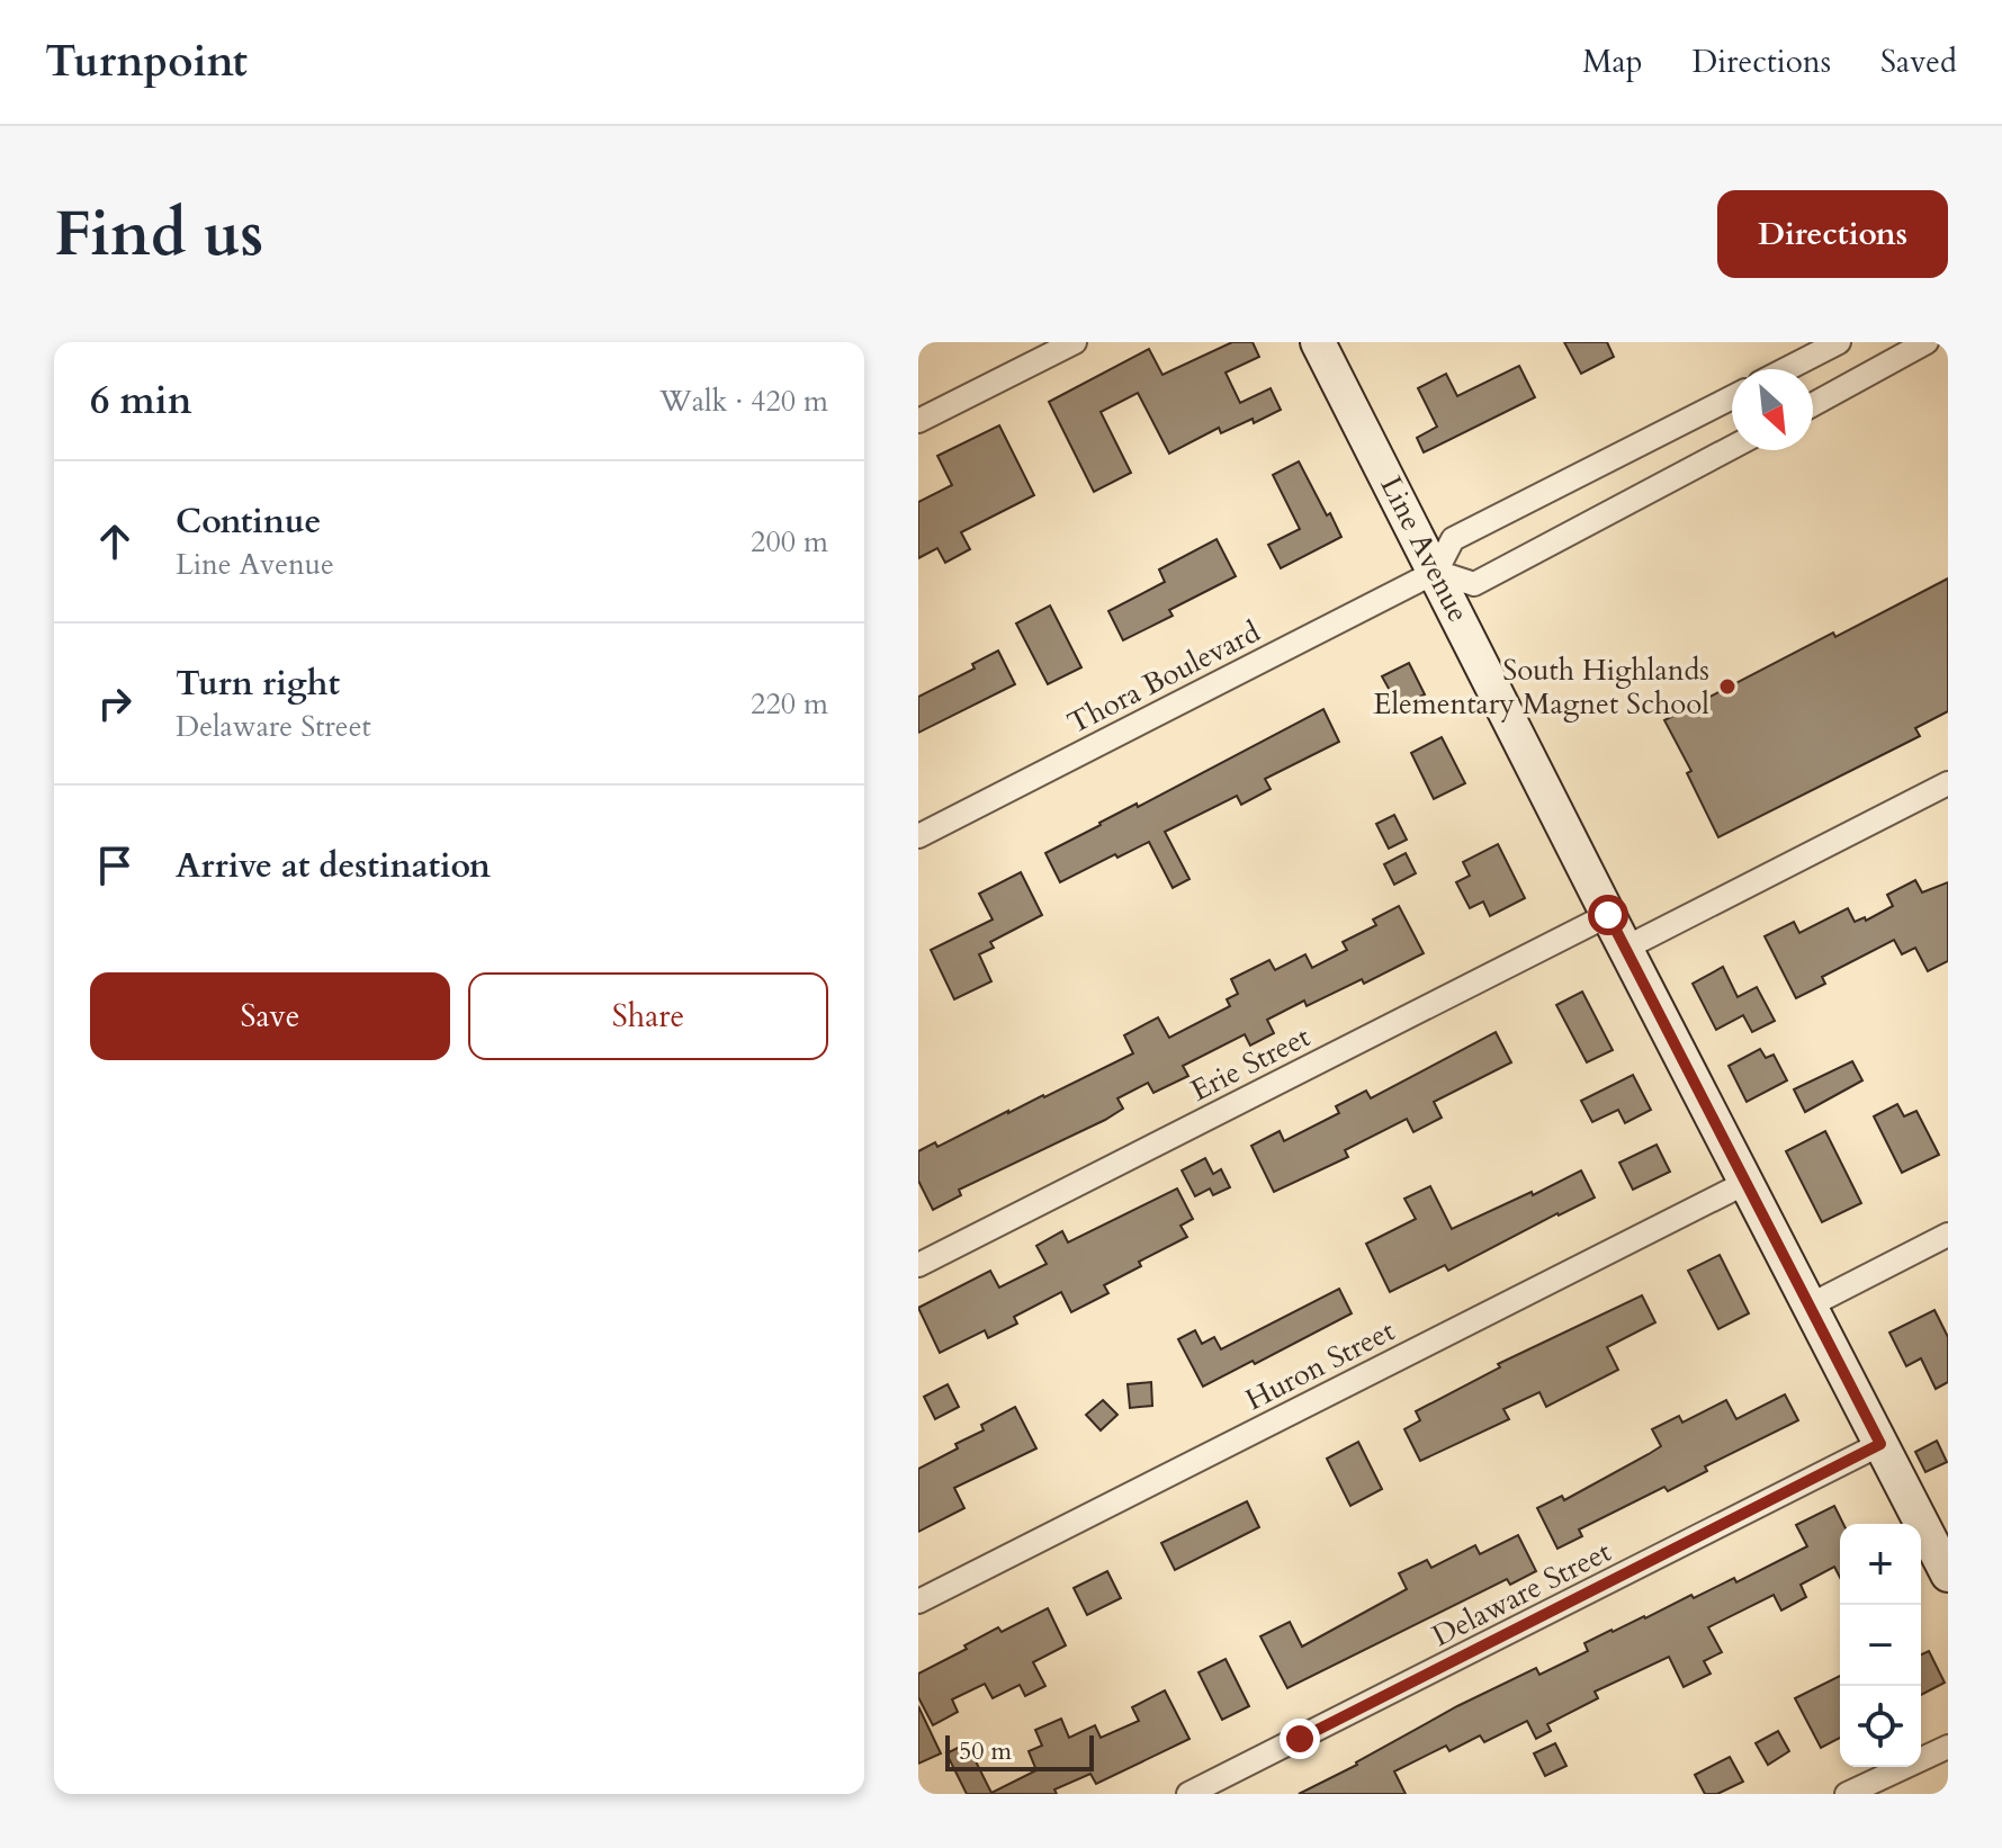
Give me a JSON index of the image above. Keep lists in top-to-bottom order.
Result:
{
  "streets": {
    "main road": ["Line Avenue"],
    "street": [
      "Thora Boulevard",
      "Erie Street",
      "Huron Street",
      "Delaware Street"
    ]
  },
  "crossings": [
    ["Line Avenue", "Thora Boulevard"],
    ["Line Avenue", "Erie Street"],
    ["Line Avenue", "Huron Street"],
    ["Line Avenue", "Delaware Street"]
  ],
  "places": ["South Highlands Elementary Magnet School"],
  "scale_bar": "50 m",
  "north": "bottom right",
  "page": {
    "header": "Turnpoint",
    "nav": ["Map", "Directions", "Saved"],
    "buttons": [
      "Directions",
      ["Save", "Share"]
    ],
    "title": "Find us",
    "heading": ["6 min", "Walk · 420 m"],
    "list": [
      ["Continue", "Line Avenue", "200 m"],
      ["Turn right", "Delaware Street", "220 m"],
      "Arrive at destination"
    ],
    "map_buttons": ["+", "−"],
    "scale": "50 m"
  }
}
